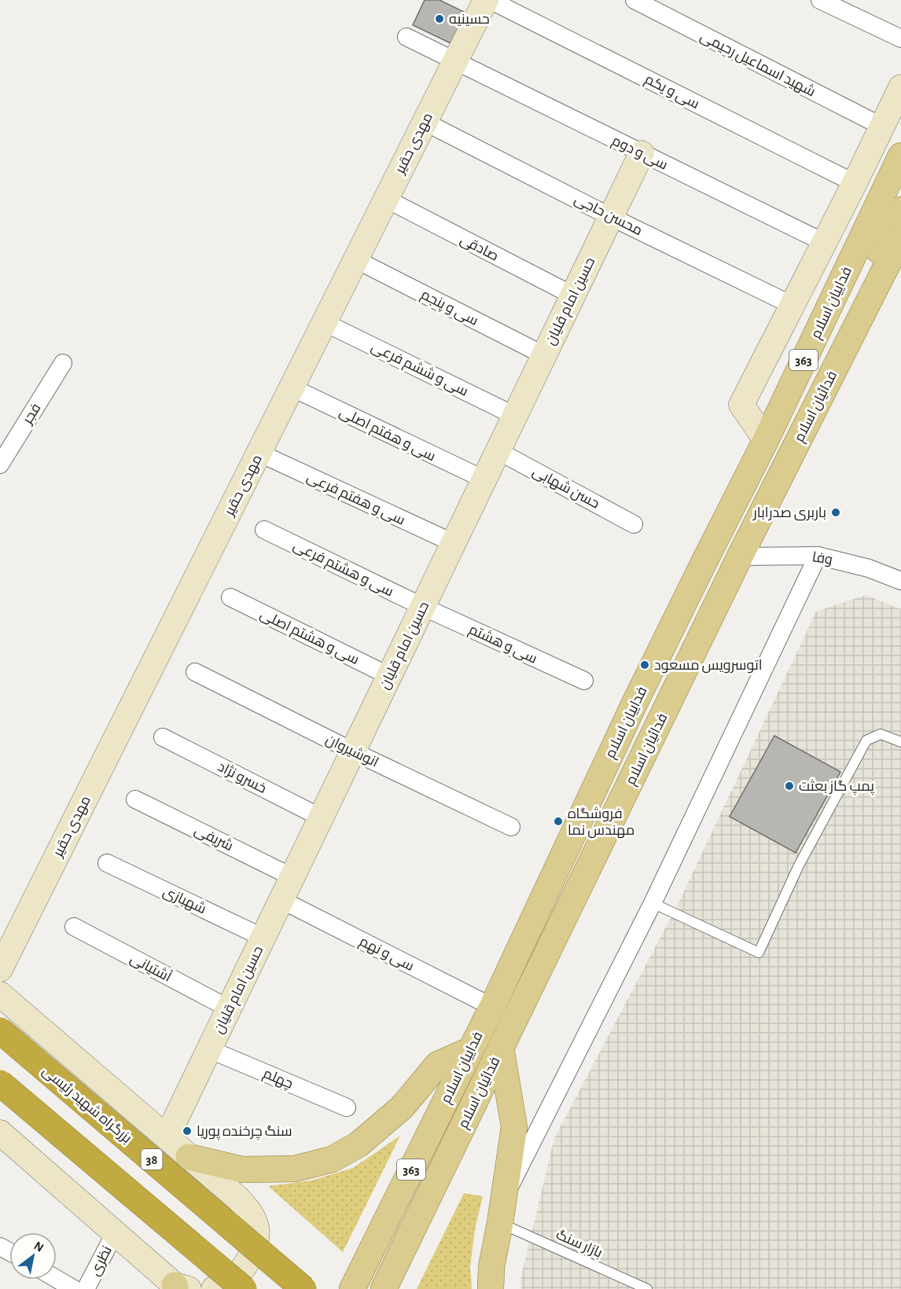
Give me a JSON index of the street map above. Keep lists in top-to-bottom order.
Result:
{
  "streets": {
    "highway": ["بزرگراه شهید رئیسی", "38"],
    "main road": ["فداییان اسلام", "363", "فدائیان اسلام"],
    "street": [
      "شهید اسماعیل رحیمی",
      "سی و یکم",
      "مهدی حقیر",
      "سی و دوم",
      "محسن حاجی",
      "صادقی",
      "حسین امام قلیان",
      "سی و پنجم",
      "سی و ششم فرعی",
      "فجر",
      "سی و هفتم اصلی",
      "حسن شهابی",
      "سی و هفتم فرعی",
      "وفا",
      "سی و هشتم فرعی",
      "سی و هشتم اصلی",
      "سی و هشتم",
      "انوشیروان",
      "خسرو نژاد",
      "شریفی",
      "شهبازی",
      "سی و نهم",
      "آشتیانی",
      "چهلم",
      "نظری"
    ],
    "lane": ["بازار سنگ"]
  },
  "crossings": [
    ["مهدی حقیر", "سی و دوم"],
    ["مهدی حقیر", "محسن حاجی"],
    ["مهدی حقیر", "صادقی"],
    ["مهدی حقیر", "سی و پنجم"],
    ["مهدی حقیر", "سی و ششم فرعی"],
    ["مهدی حقیر", "سی و هفتم اصلی"],
    ["مهدی حقیر", "سی و هفتم فرعی"],
    ["سی و دوم", "حسین امام قلیان"],
    ["محسن حاجی", "حسین امام قلیان"],
    ["صادقی", "حسین امام قلیان"],
    ["حسین امام قلیان", "سی و پنجم"],
    ["حسین امام قلیان", "سی و ششم فرعی"],
    ["حسین امام قلیان", "سی و هفتم اصلی"],
    ["حسین امام قلیان", "حسن شهابی"],
    ["حسین امام قلیان", "سی و هفتم فرعی"],
    ["حسین امام قلیان", "سی و هشتم فرعی"],
    ["حسین امام قلیان", "سی و هشتم اصلی"],
    ["حسین امام قلیان", "سی و هشتم"],
    ["حسین امام قلیان", "انوشیروان"],
    ["حسین امام قلیان", "خسرو نژاد"],
    ["حسین امام قلیان", "شریفی"],
    ["حسین امام قلیان", "شهبازی"],
    ["حسین امام قلیان", "سی و نهم"],
    ["حسین امام قلیان", "آشتیانی"],
    ["حسین امام قلیان", "چهلم"],
    ["فداییان اسلام", "سی و نهم"],
    ["فدائیان اسلام", "وفا"],
    ["سی و هشتم فرعی", "سی و هشتم"]
  ],
  "places": [
    "حسینیه",
    "باربری صدرابار",
    "اتوسرویس مسعود",
    "پمپ گاز بعثت",
    "فروشگاه مهندس نما",
    "سنگ چرخنده پوریا"
  ],
  "north": "top right"
}
